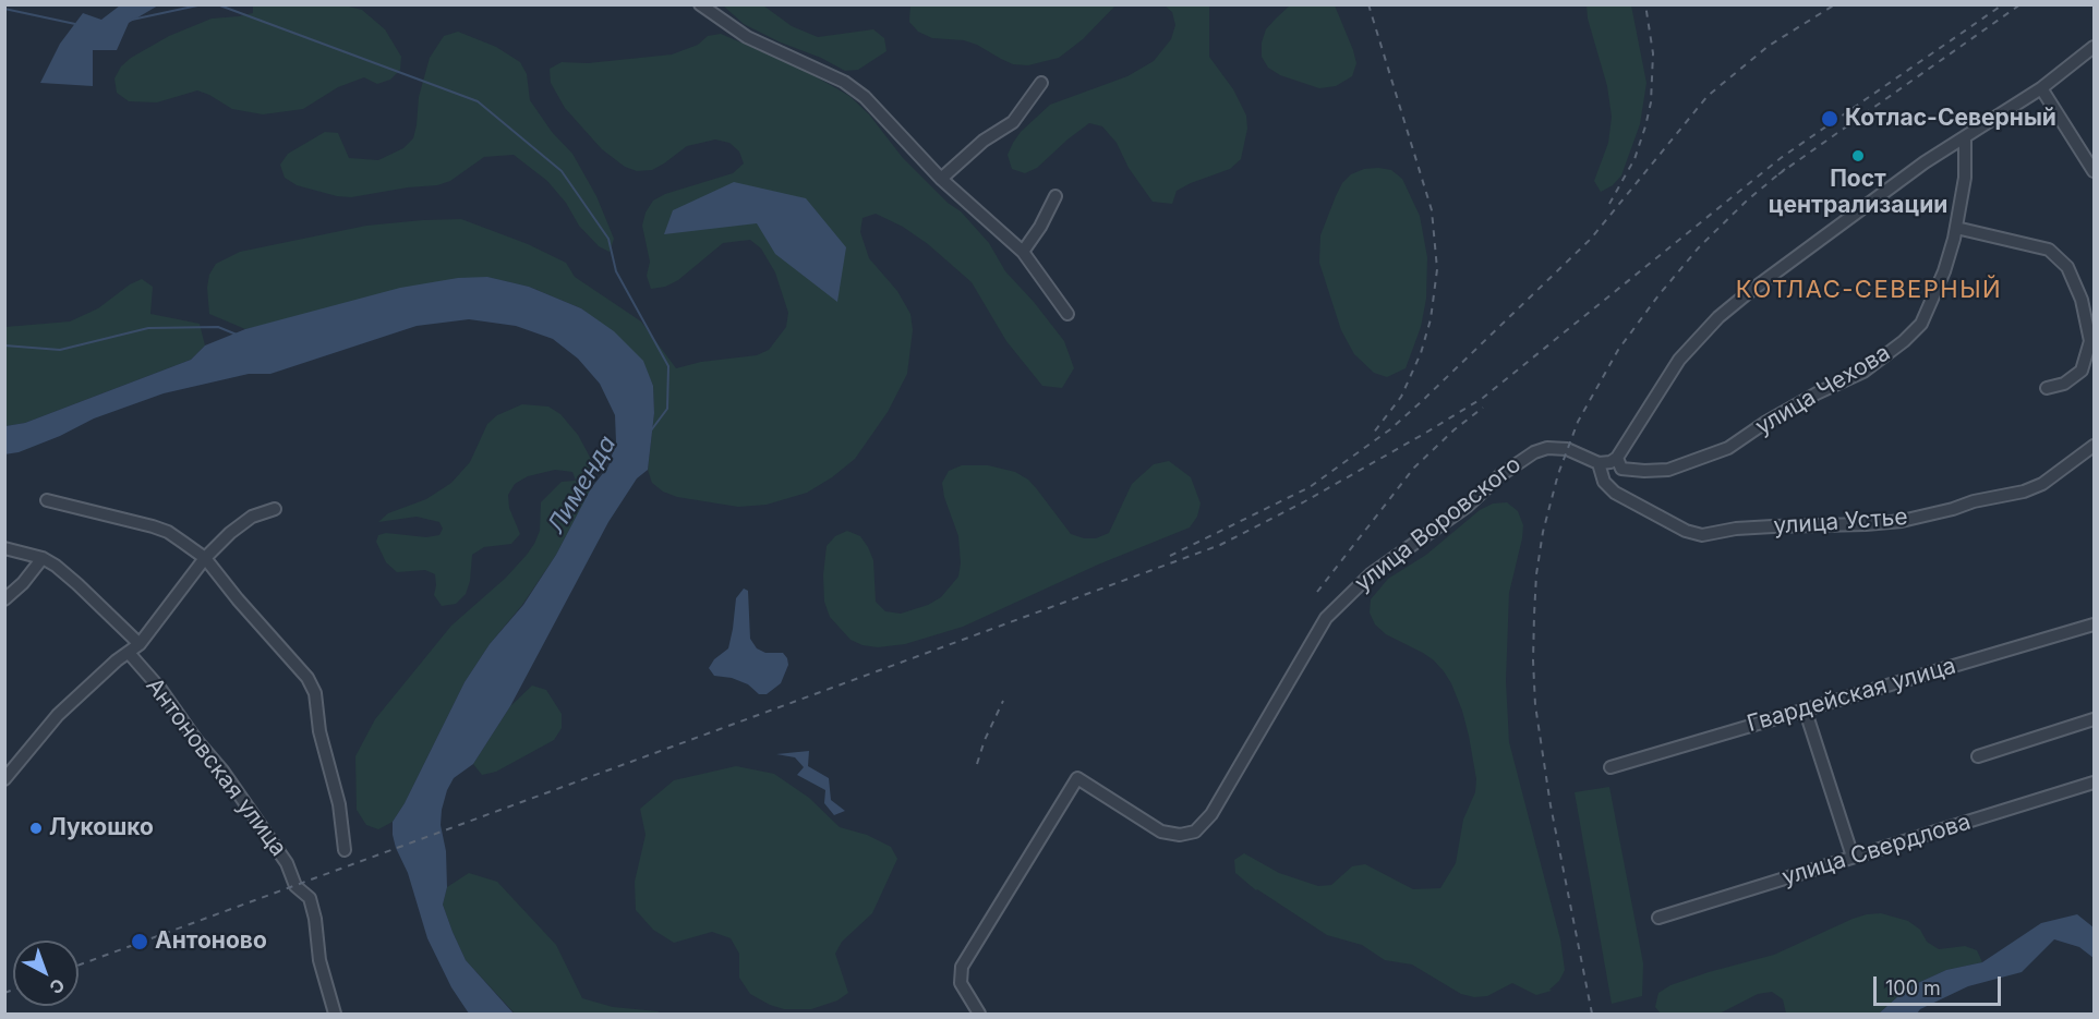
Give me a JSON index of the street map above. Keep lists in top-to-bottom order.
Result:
{
  "streets": {
    "street": [
      "улица Чехова",
      "улица Устье",
      "улица Воровского",
      "Гвардейская улица",
      "Антоновская улица",
      "улица Свердлова"
    ]
  },
  "crossings": [
    ["улица Устье", "улица Воровского"]
  ],
  "districts": ["КОТЛАС-СЕВЕРНЫЙ"],
  "water": ["Лименда"],
  "places": [
    "Котлас-Северный",
    "Пост централизации",
    "Лукошко",
    "Антоново"
  ],
  "scale_bar": "100 m",
  "north": "bottom right"
}
